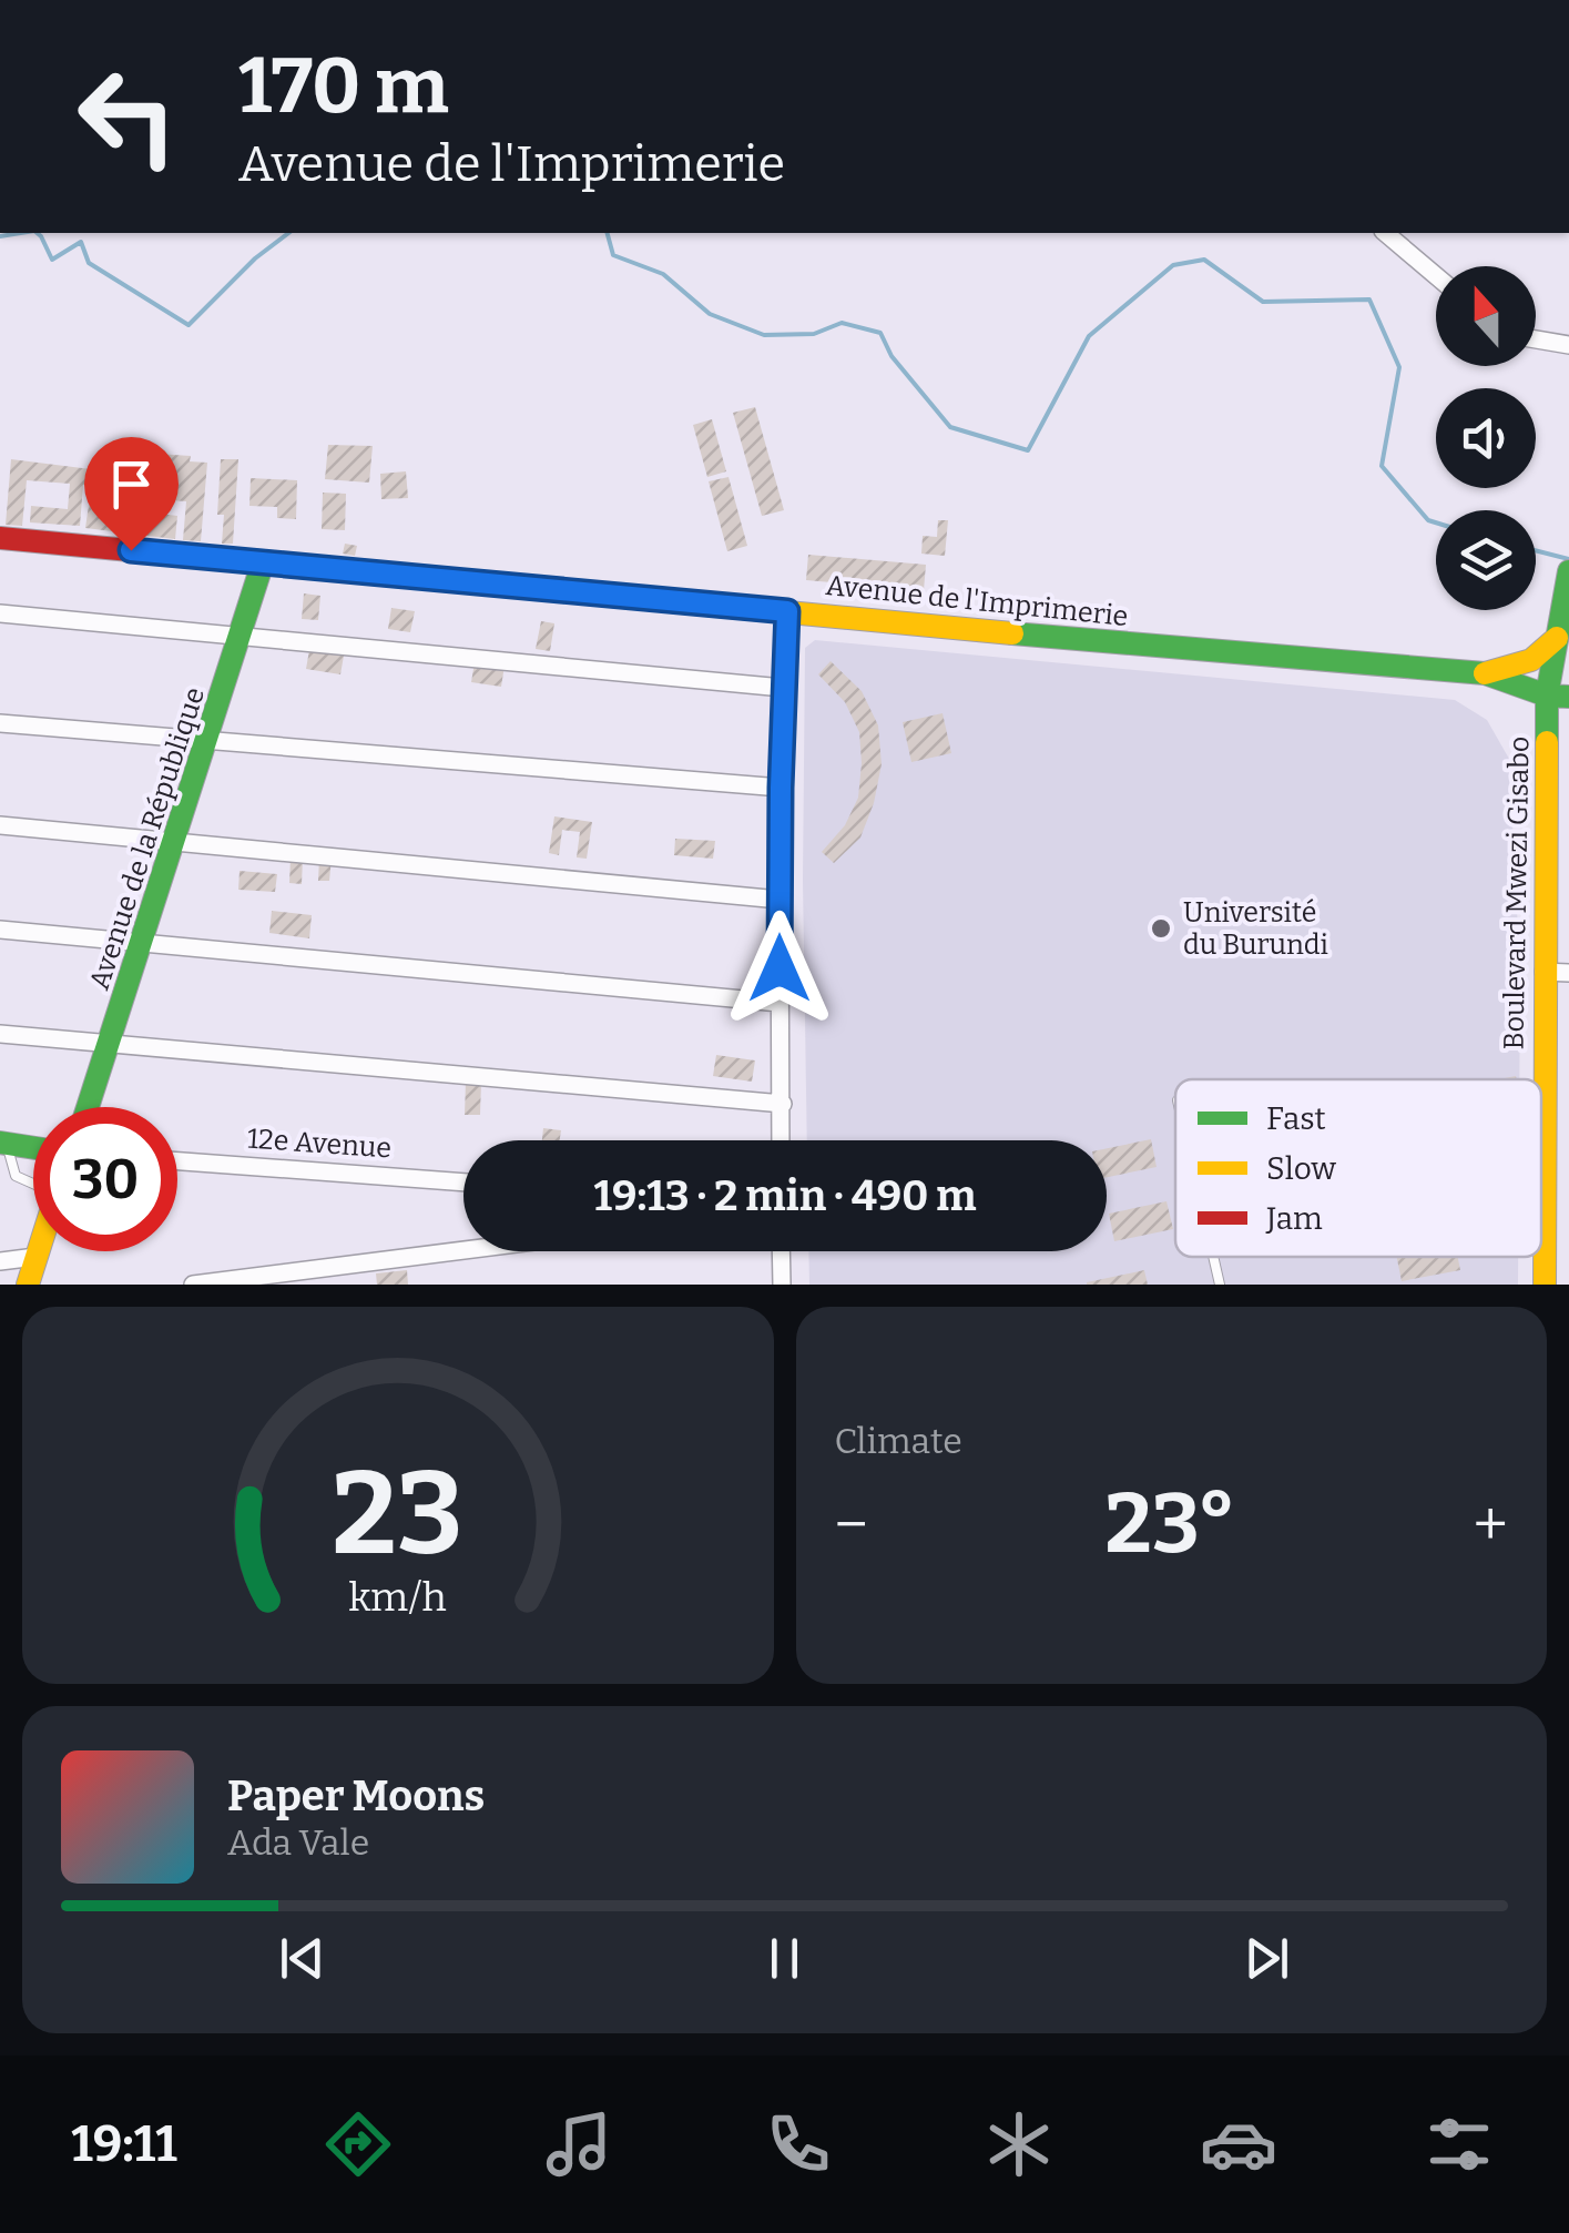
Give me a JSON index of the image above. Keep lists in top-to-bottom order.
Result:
{
  "streets": {
    "street": [
      "Avenue de l'Imprimerie",
      "Avenue de la République",
      "Boulevard Mwezi Gisabo",
      "12e Avenue"
    ]
  },
  "crossings": [
    ["Avenue de l'Imprimerie", "Avenue de la République"],
    ["Avenue de l'Imprimerie", "Boulevard Mwezi Gisabo"]
  ],
  "places": ["Université du Burundi"],
  "legend": ["Fast", "Slow", "Jam"],
  "north": "top",
  "page": {
    "turn": ["170 m", "Avenue de l'Imprimerie"],
    "limit": "30",
    "trip": "19:13 · 2 min · 490 m",
    "tile": "Climate",
    "heat": ["−", "23°", "+"],
    "song": ["Paper Moons", "Ada Vale"],
    "tabs": "19:11",
    "gauge": ["23", "km/h"]
  }
}
